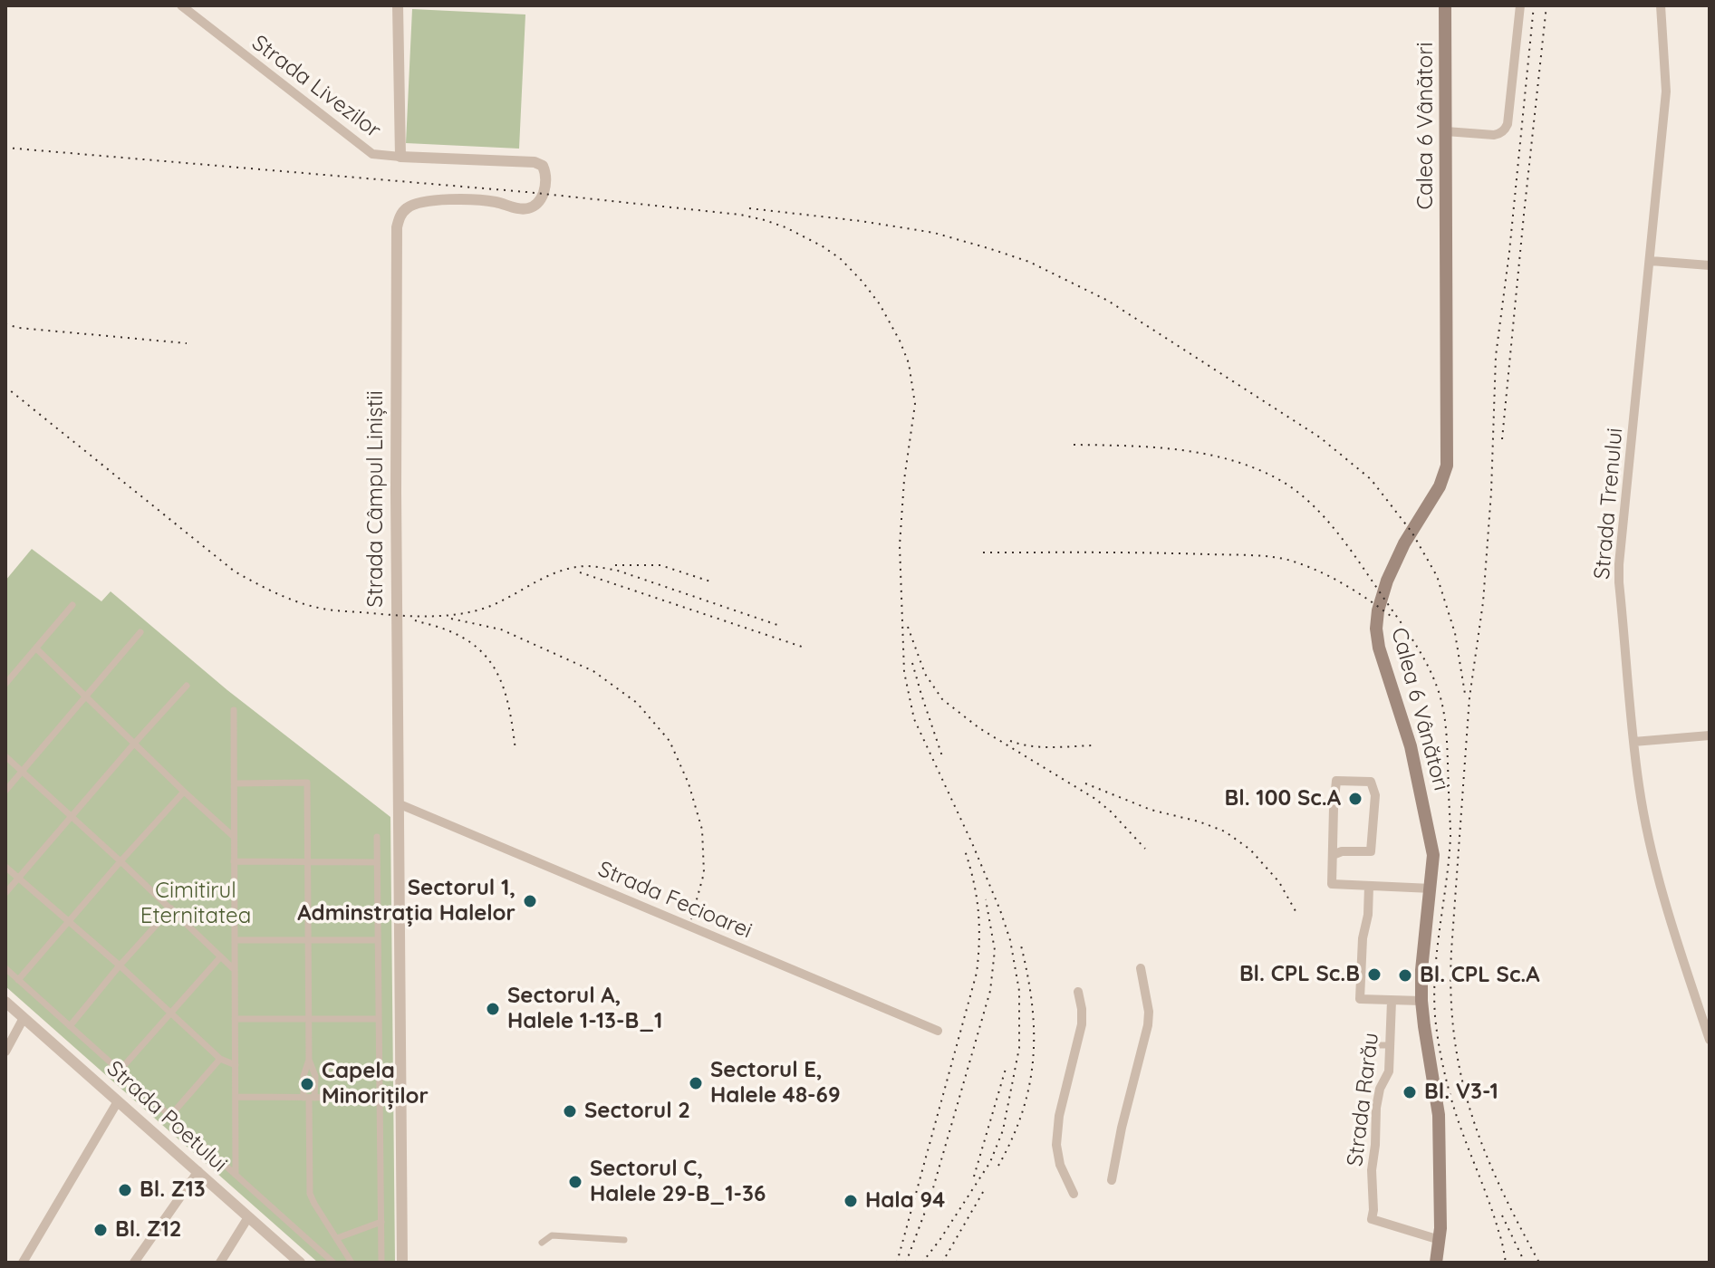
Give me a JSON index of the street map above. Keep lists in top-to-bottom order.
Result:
{
  "streets": {
    "main road": ["Calea 6 Vânători"],
    "street": [
      "Strada Livezilor",
      "Strada Câmpul Liniștii",
      "Strada Trenului",
      "Strada Fecioarei",
      "Strada Rarău",
      "Strada Poetului"
    ]
  },
  "crossings": [
    ["Strada Livezilor", "Strada Câmpul Liniștii"],
    ["Calea 6 Vânători", "Strada Rarău"],
    ["Strada Câmpul Liniștii", "Strada Fecioarei"]
  ],
  "parks": ["Cimitirul Eternitatea"],
  "places": [
    "Bl. 100 Sc.A",
    "Sectorul 1, Adminstrația Halelor",
    "Bl. CPL Sc.B",
    "Bl. CPL Sc.A",
    "Sectorul A, Halele 1-13-B_1",
    "Sectorul E, Halele 48-69",
    "Capela Minoriților",
    "Bl. V3-1",
    "Sectorul 2",
    "Sectorul C, Halele 29-B_1-36",
    "Bl. Z13",
    "Hala 94",
    "Bl. Z12"
  ]
}
